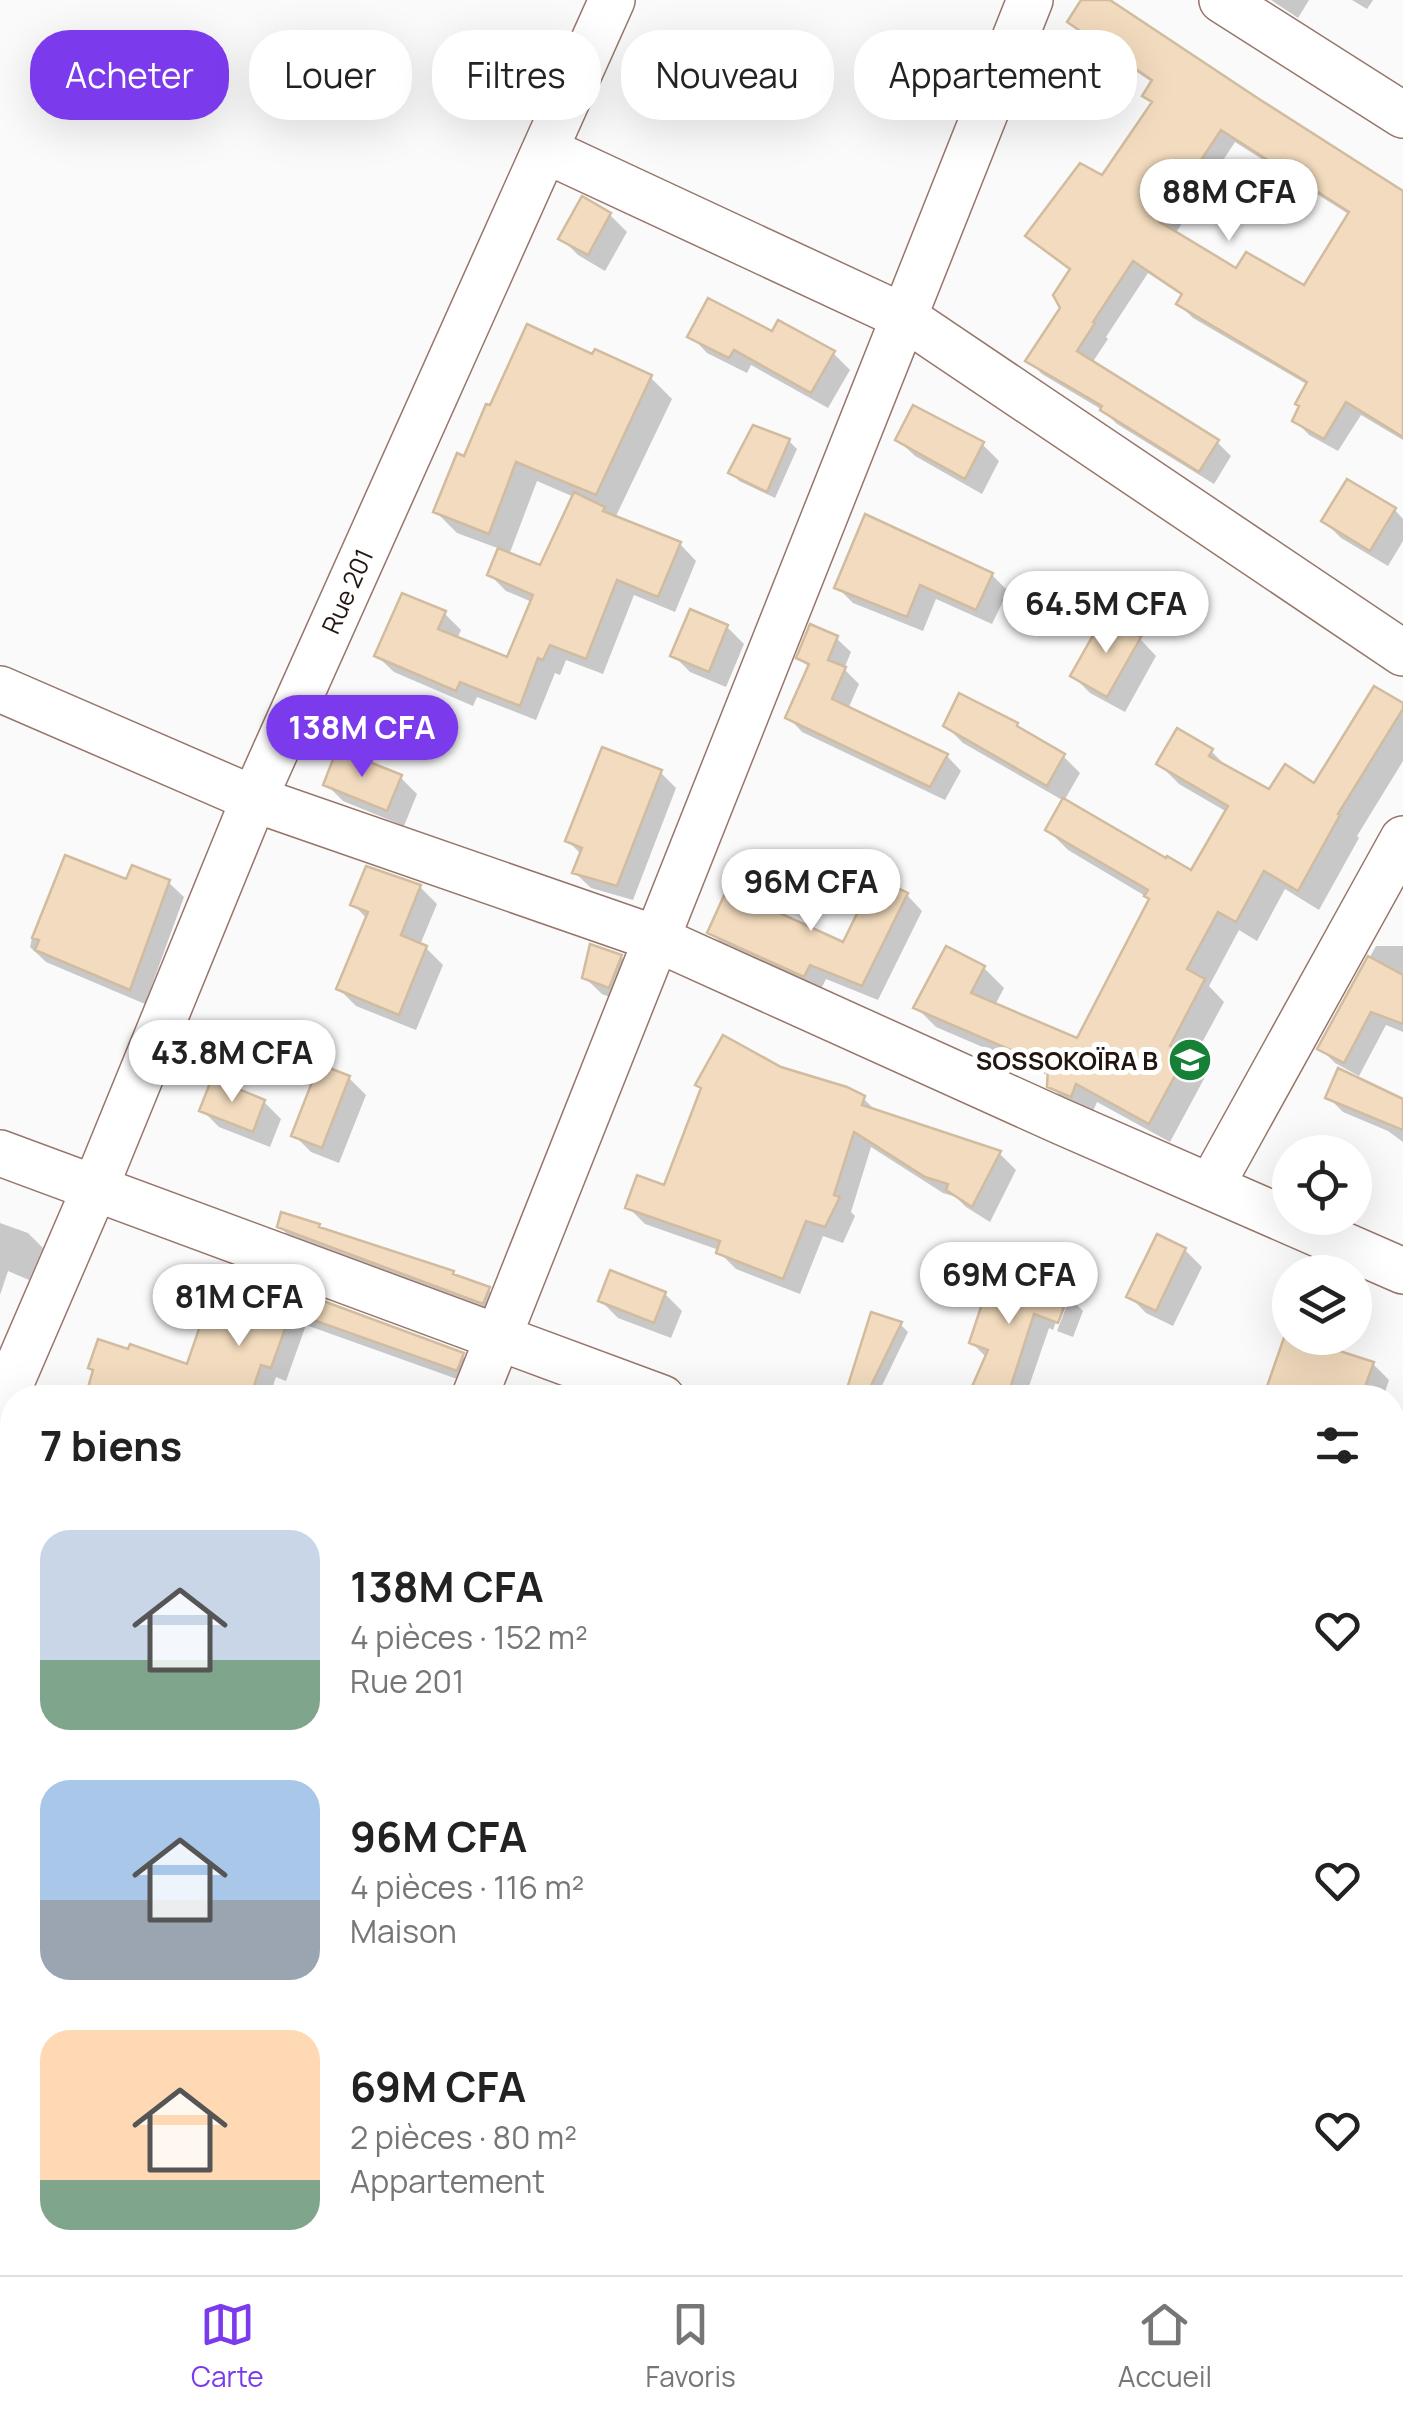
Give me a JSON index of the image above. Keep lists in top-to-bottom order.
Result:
{
  "streets": {
    "street": ["Rue 201"]
  },
  "places": {
    "school or university": ["SOSSOKOÏRA B"]
  },
  "page": {
    "chip": [
      "Acheter",
      "Louer",
      "Filtres",
      "Nouveau",
      "Appartement"
    ],
    "price": [
      "88M CFA",
      "64.5M CFA",
      "138M CFA",
      "96M CFA",
      "43.8M CFA",
      "69M CFA",
      "81M CFA"
    ],
    "heading": "7 biens",
    "list": [
      {
        "name": "138M CFA",
        "note": "4 pièces · 152 m² · Rue 201"
      },
      {
        "name": "96M CFA",
        "note": "4 pièces · 116 m² · Maison"
      },
      {
        "name": "69M CFA",
        "note": "2 pièces · 80 m² · Appartement"
      }
    ],
    "tabs": ["Carte", "Favoris", "Accueil"]
  }
}
